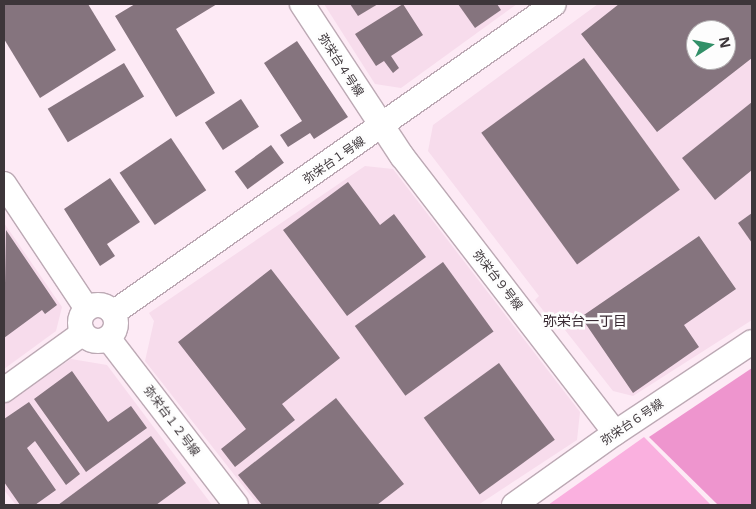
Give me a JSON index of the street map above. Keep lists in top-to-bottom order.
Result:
{
  "streets": {
    "street": [
      "弥栄台４号線",
      "弥栄台１号線",
      "弥栄台９号線",
      "弥栄台１２号線",
      "弥栄台６号線"
    ]
  },
  "crossings": [
    ["弥栄台４号線", "弥栄台１号線"],
    ["弥栄台４号線", "弥栄台９号線"],
    ["弥栄台１号線", "弥栄台９号線"],
    ["弥栄台１号線", "弥栄台１２号線"],
    ["弥栄台９号線", "弥栄台６号線"]
  ],
  "districts": ["弥栄台一丁目"],
  "north": "right"
}
